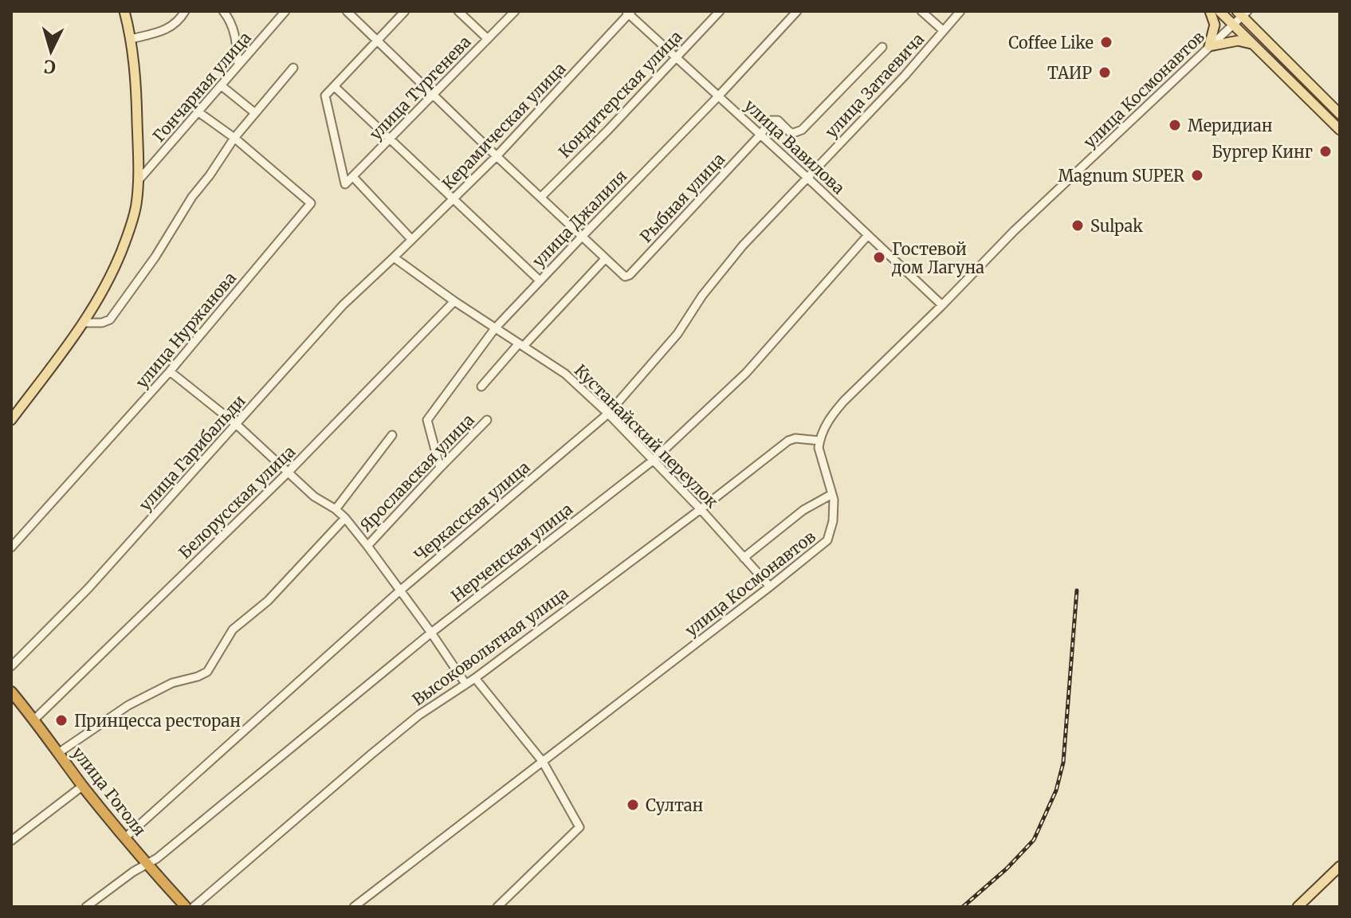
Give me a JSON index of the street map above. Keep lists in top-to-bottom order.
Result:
{
  "streets": {
    "highway": ["улица Гоголя"],
    "street": [
      "улица Затаевича",
      "Гончарная улица",
      "улица Тургенева",
      "улица Космонавтов",
      "Кондитерская улица",
      "Керамическая улица",
      "улица Вавилова",
      "Рыбная улица",
      "улица Джалиля",
      "улица Нуржанова",
      "Кустанайский переулок",
      "улица Гарибальди",
      "Ярославская улица",
      "Белорусская улица",
      "Черкасская улица",
      "Нерченская улица",
      "Высоковольтная улица"
    ]
  },
  "crossings": [
    ["улица Затаевича", "улица Вавилова"],
    ["улица Затаевича", "Черкасская улица"],
    ["Гончарная улица", "улица Нуржанова"],
    ["улица Космонавтов", "улица Вавилова"],
    ["улица Космонавтов", "Кустанайский переулок"],
    ["улица Космонавтов", "Высоковольтная улица"],
    ["Кондитерская улица", "улица Вавилова"],
    ["Керамическая улица", "улица Вавилова"],
    ["Керамическая улица", "Кустанайский переулок"],
    ["Керамическая улица", "улица Гарибальди"],
    ["улица Вавилова", "Рыбная улица"],
    ["улица Вавилова", "улица Джалиля"],
    ["улица Вавилова", "Черкасская улица"],
    ["улица Вавилова", "Нерченская улица"],
    ["улица Джалиля", "Кустанайский переулок"],
    ["улица Джалиля", "Ярославская улица"],
    ["Кустанайский переулок", "улица Гарибальди"],
    ["Кустанайский переулок", "Белорусская улица"],
    ["Кустанайский переулок", "Черкасская улица"],
    ["Кустанайский переулок", "Нерченская улица"],
    ["Кустанайский переулок", "Высоковольтная улица"],
    ["Ярославская улица", "улица Гоголя"],
    ["Белорусская улица", "улица Гоголя"],
    ["Черкасская улица", "улица Гоголя"],
    ["Нерченская улица", "улица Гоголя"]
  ],
  "places": [
    "Coffee Like",
    "ТАИР",
    "Меридиан",
    "Бургер Кинг",
    "Magnum SUPER",
    "Sulpak",
    "Гостевой дом Лагуна",
    "Принцесса ресторан",
    "Султан"
  ],
  "north": "bottom"
}
